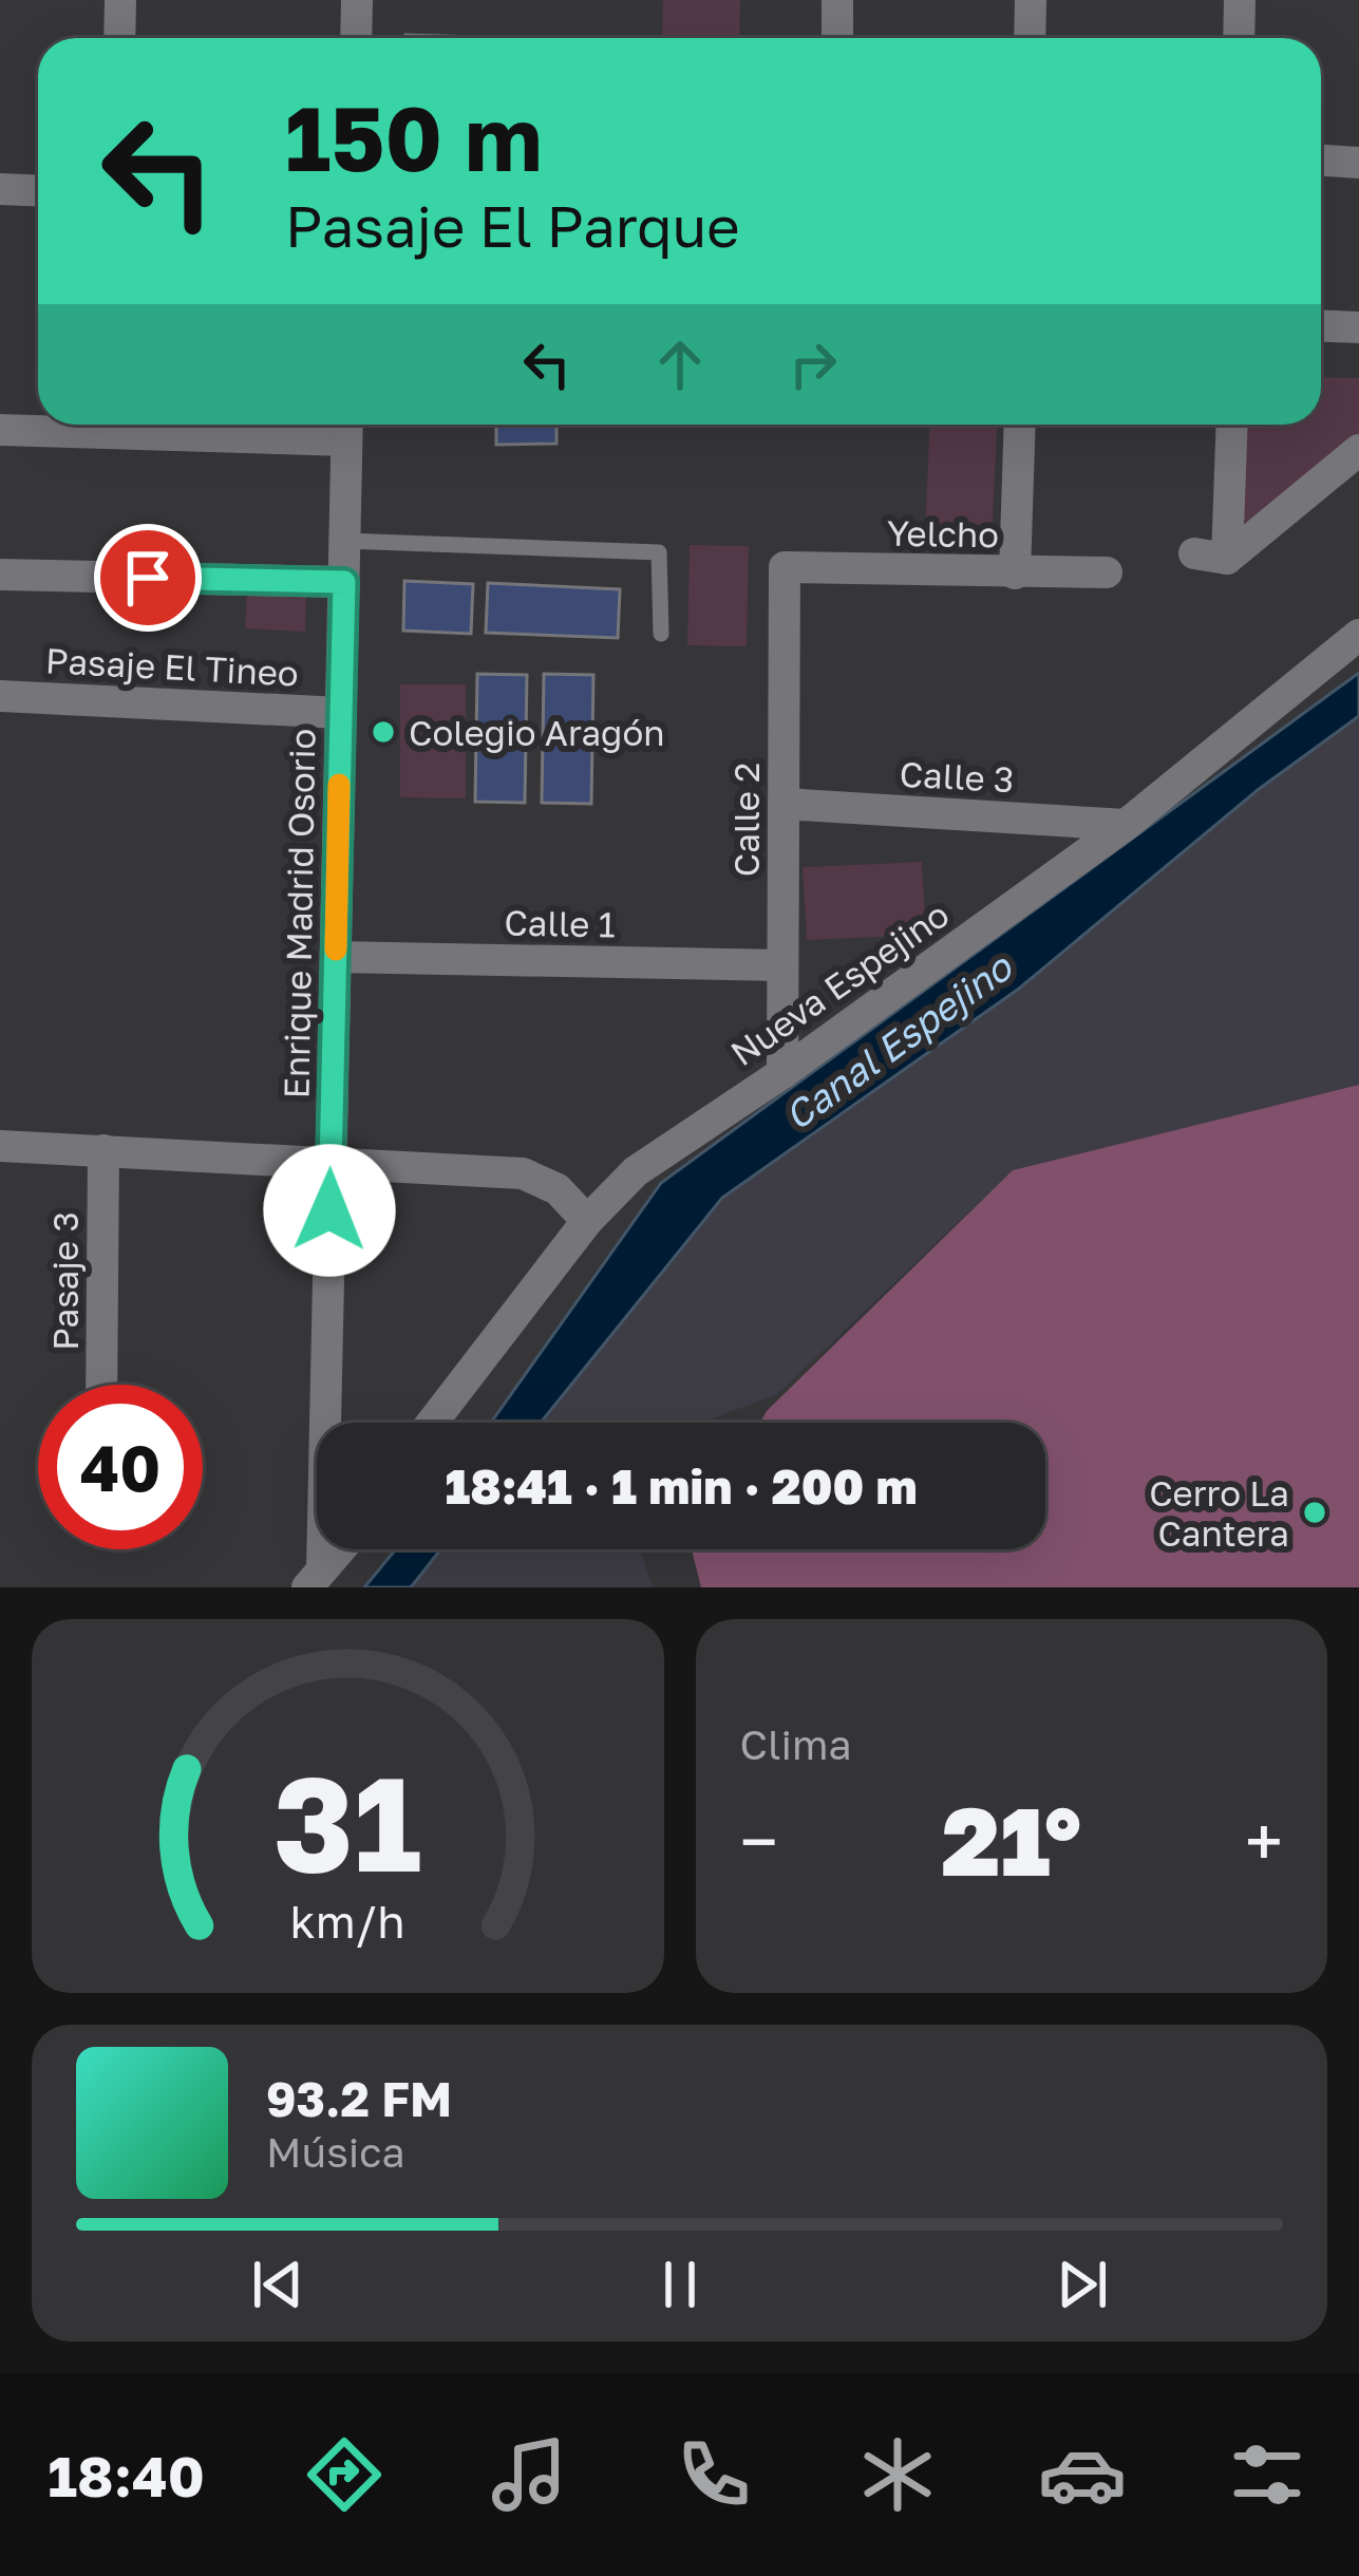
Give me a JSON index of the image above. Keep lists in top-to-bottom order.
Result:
{
  "streets": {
    "street": [
      "Yelcho",
      "Pasaje El Tineo",
      "Calle 3",
      "Calle 2",
      "Enrique Madrid Osorio",
      "Calle 1",
      "Nueva Espejino",
      "Pasaje 3"
    ]
  },
  "crossings": [
    ["Yelcho", "Calle 2"],
    ["Pasaje El Tineo", "Enrique Madrid Osorio"],
    ["Calle 3", "Calle 2"],
    ["Calle 3", "Nueva Espejino"],
    ["Calle 2", "Calle 1"],
    ["Calle 2", "Nueva Espejino"],
    ["Enrique Madrid Osorio", "Calle 1"]
  ],
  "water": ["Canal Espejino"],
  "places": ["Colegio Aragón", "Cerro La Cantera"],
  "page": {
    "turn": ["150 m", "Pasaje El Parque"],
    "limit": "40",
    "trip": "18:41 · 1 min · 200 m",
    "tile": "Clima",
    "heat": ["−", "21°", "+"],
    "song": ["93.2 FM", "Música"],
    "tabs": "18:40",
    "gauge": ["31", "km/h"]
  }
}
